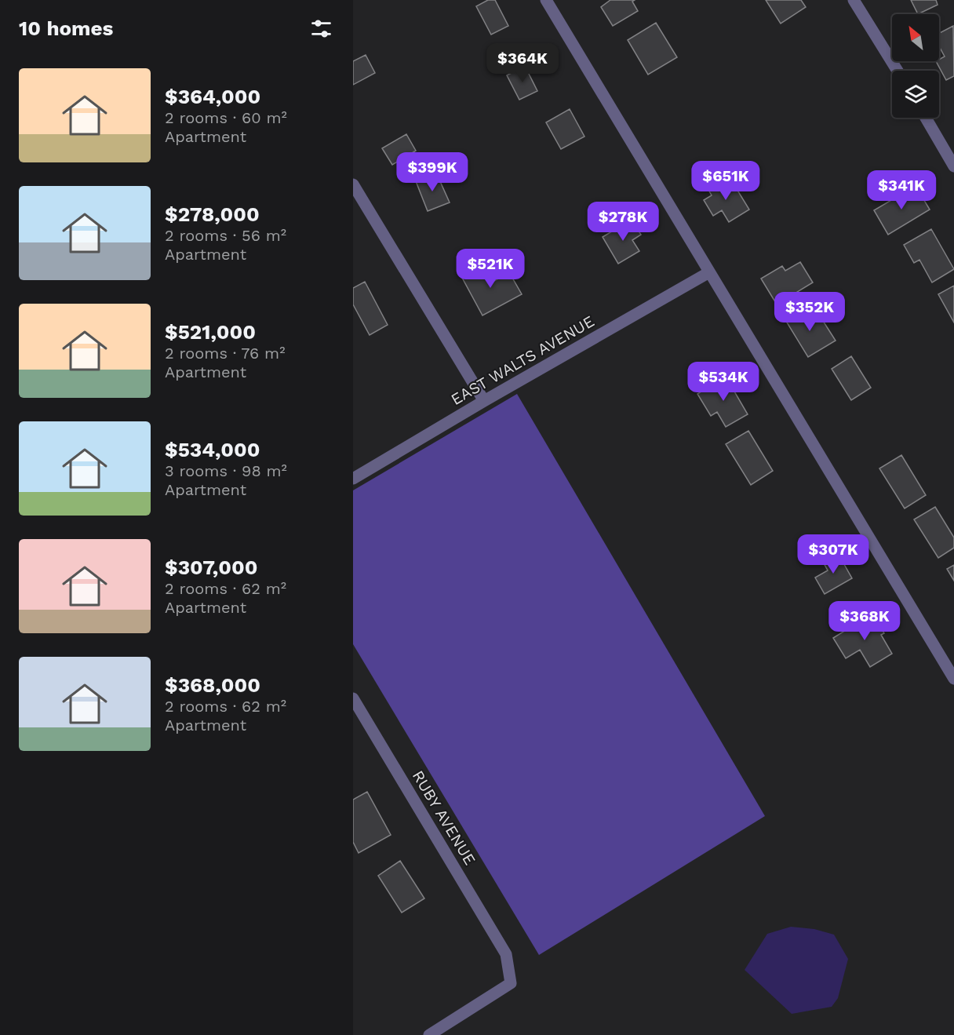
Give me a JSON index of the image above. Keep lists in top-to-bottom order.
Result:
{
  "streets": {
    "street": ["EAST WALTS AVENUE", "RUBY AVENUE"]
  },
  "north": "top left",
  "page": {
    "heading": "10 homes",
    "price": [
      "$364K",
      "$399K",
      "$651K",
      "$341K",
      "$278K",
      "$521K",
      "$352K",
      "$534K",
      "$307K",
      "$368K"
    ],
    "list": [
      {
        "name": "$364,000",
        "note": "2 rooms · 60 m² · Apartment"
      },
      {
        "name": "$278,000",
        "note": "2 rooms · 56 m² · Apartment"
      },
      {
        "name": "$521,000",
        "note": "2 rooms · 76 m² · Apartment"
      },
      {
        "name": "$534,000",
        "note": "3 rooms · 98 m² · Apartment"
      },
      {
        "name": "$307,000",
        "note": "2 rooms · 62 m² · Apartment"
      },
      {
        "name": "$368,000",
        "note": "2 rooms · 62 m² · Apartment"
      }
    ]
  }
}
